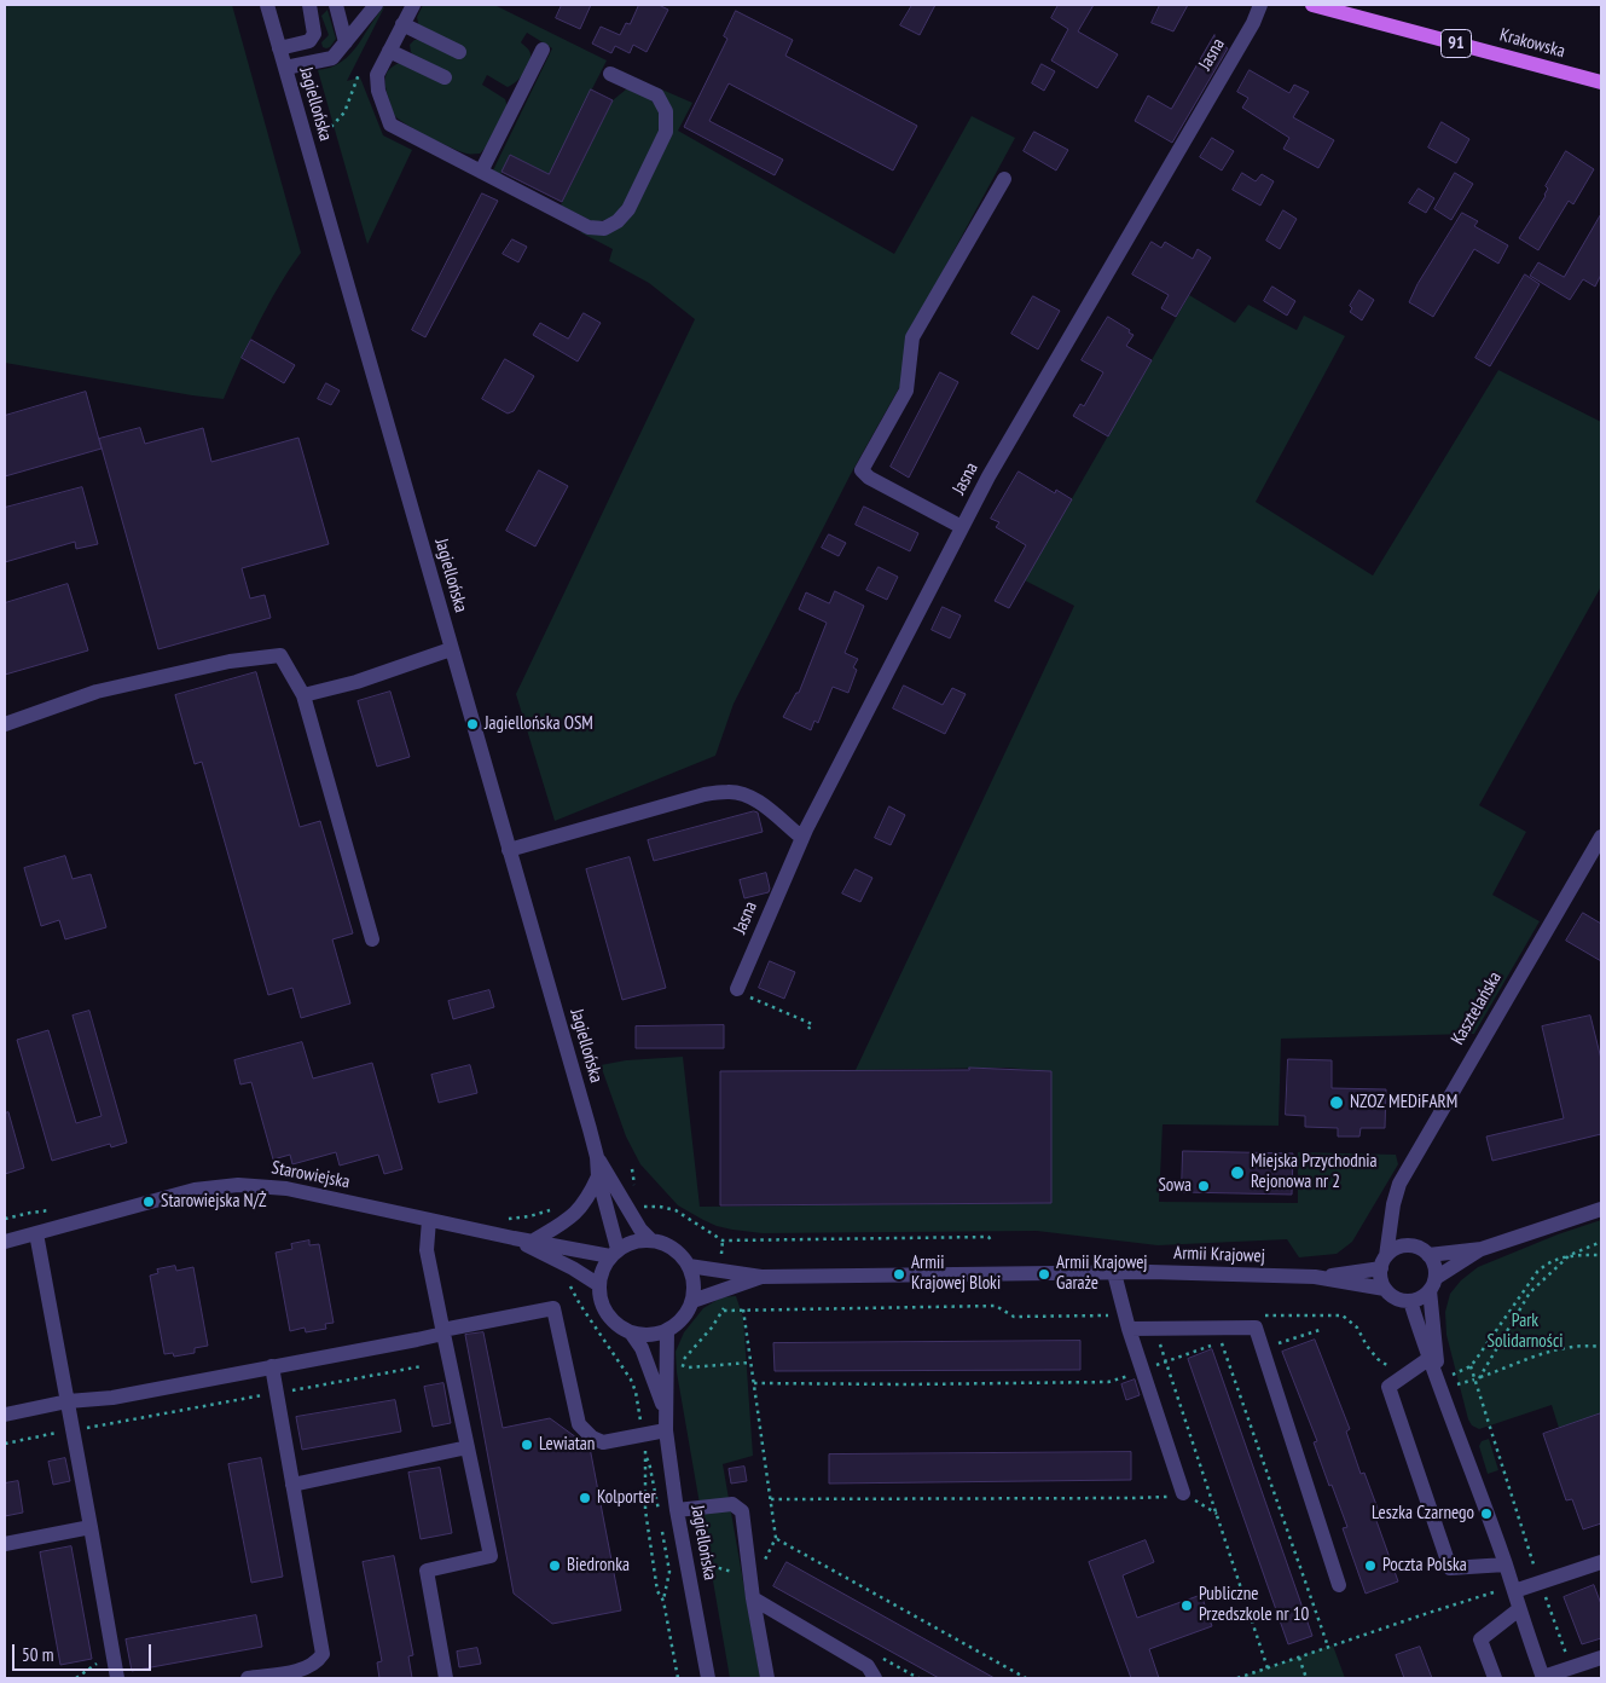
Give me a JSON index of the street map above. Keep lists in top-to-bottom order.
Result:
{
  "streets": {
    "main road": ["91", "Krakowska"],
    "street": [
      "Jasna",
      "Jagiellońska",
      "Kasztelańska",
      "Starowiejska",
      "Armii Krajowej"
    ]
  },
  "crossings": [
    ["Jagiellońska", "Starowiejska"],
    ["Jagiellońska", "Armii Krajowej"],
    ["Kasztelańska", "Armii Krajowej"],
    ["Starowiejska", "Armii Krajowej"]
  ],
  "parks": ["Park Solidarności"],
  "places": [
    "Jagiellońska OSM",
    "NZOZ MEDiFARM",
    "Miejska Przychodnia Rejonowa nr 2",
    "Sowa",
    "Starowiejska N/Ż",
    "Armii Krajowej Bloki",
    "Armii Krajowej Garaże",
    "Lewiatan",
    "Kolporter",
    "Leszka Czarnego",
    "Biedronka",
    "Poczta Polska",
    "Publiczne Przedszkole nr 10"
  ],
  "scale_bar": "50 m"
}
